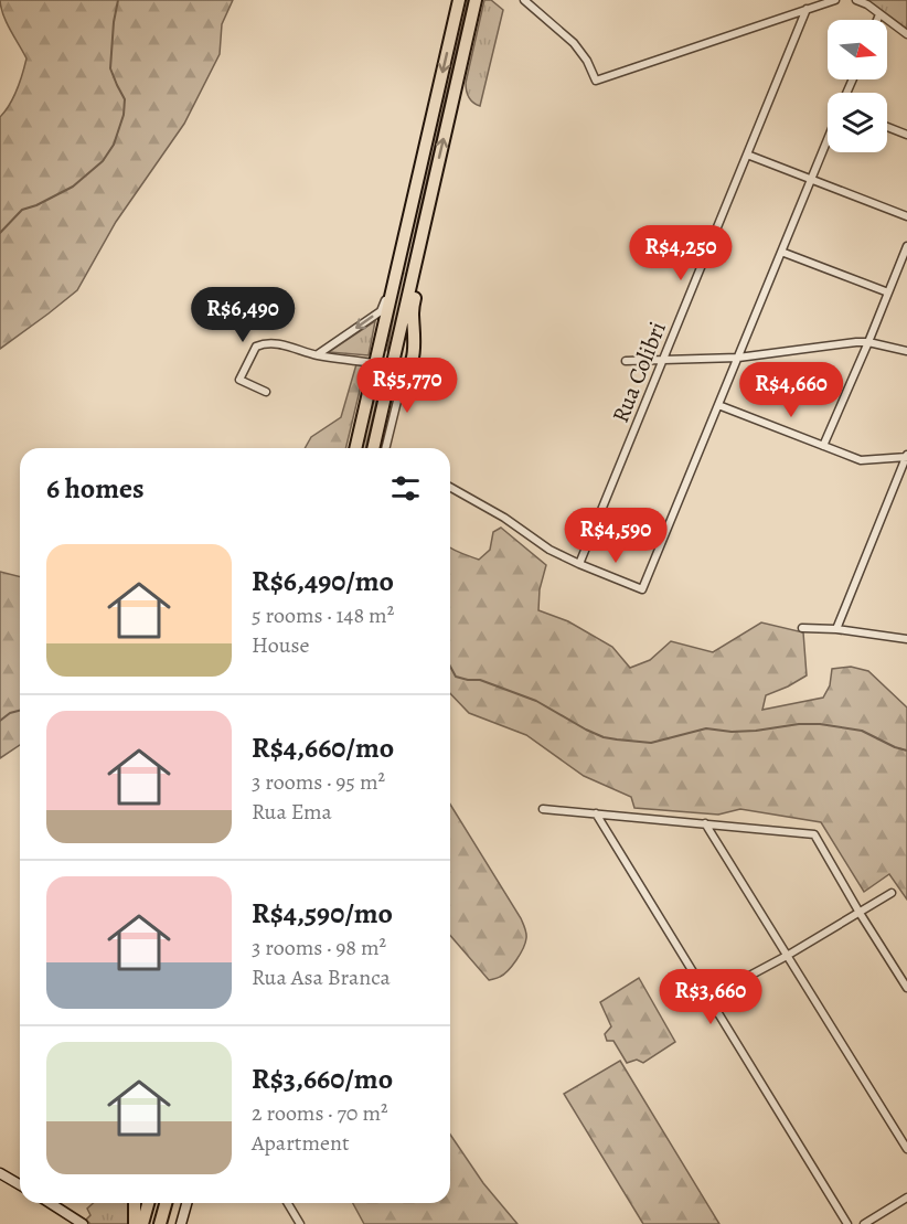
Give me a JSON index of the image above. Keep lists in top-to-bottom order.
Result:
{
  "streets": {
    "street": ["Rua Colibri"]
  },
  "north": "right",
  "page": {
    "price": [
      "R$4,250",
      "R$6,490",
      "R$5,770",
      "R$4,660",
      "R$4,590",
      "R$3,660"
    ],
    "heading": "6 homes",
    "list": [
      {
        "name": "R$6,490/mo",
        "note": "5 rooms · 148 m² · House"
      },
      {
        "name": "R$4,660/mo",
        "note": "3 rooms · 95 m² · Rua Ema"
      },
      {
        "name": "R$4,590/mo",
        "note": "3 rooms · 98 m² · Rua Asa Branca"
      },
      {
        "name": "R$3,660/mo",
        "note": "2 rooms · 70 m² · Apartment"
      }
    ]
  }
}
